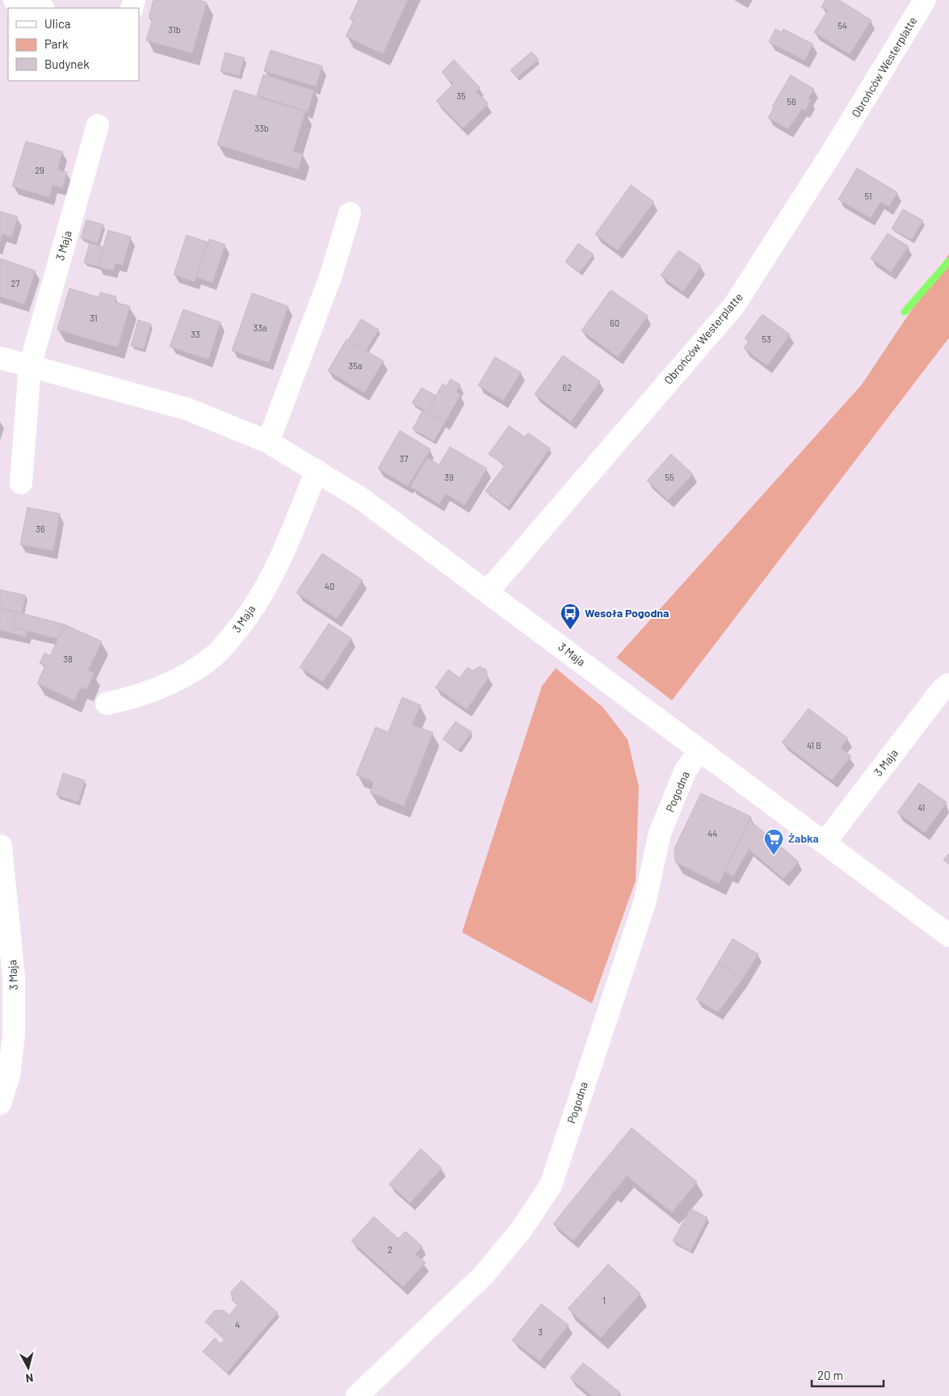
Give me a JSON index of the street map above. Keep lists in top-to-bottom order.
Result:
{
  "streets": {
    "street": ["Obrońców Westerplatte", "3 Maja", "Pogodna"]
  },
  "crossings": [
    ["Obrońców Westerplatte", "3 Maja"],
    ["3 Maja", "Pogodna"]
  ],
  "places": {
    "bus stop": ["Wesoła Pogodna"],
    "supermarket": ["Żabka"]
  },
  "house_numbers": [
    "54",
    "31b",
    "35",
    "56",
    "33b",
    "29",
    "51",
    "27",
    "31",
    "60",
    "33a",
    "33",
    "53",
    "35a",
    "62",
    "37",
    "39",
    "55",
    "36",
    "40",
    "38",
    "41 B",
    "41",
    "44",
    "2",
    "1",
    "4",
    "3"
  ],
  "legend": ["Ulica", "Park", "Budynek"],
  "scale_bar": "20 m",
  "north": "bottom"
}
